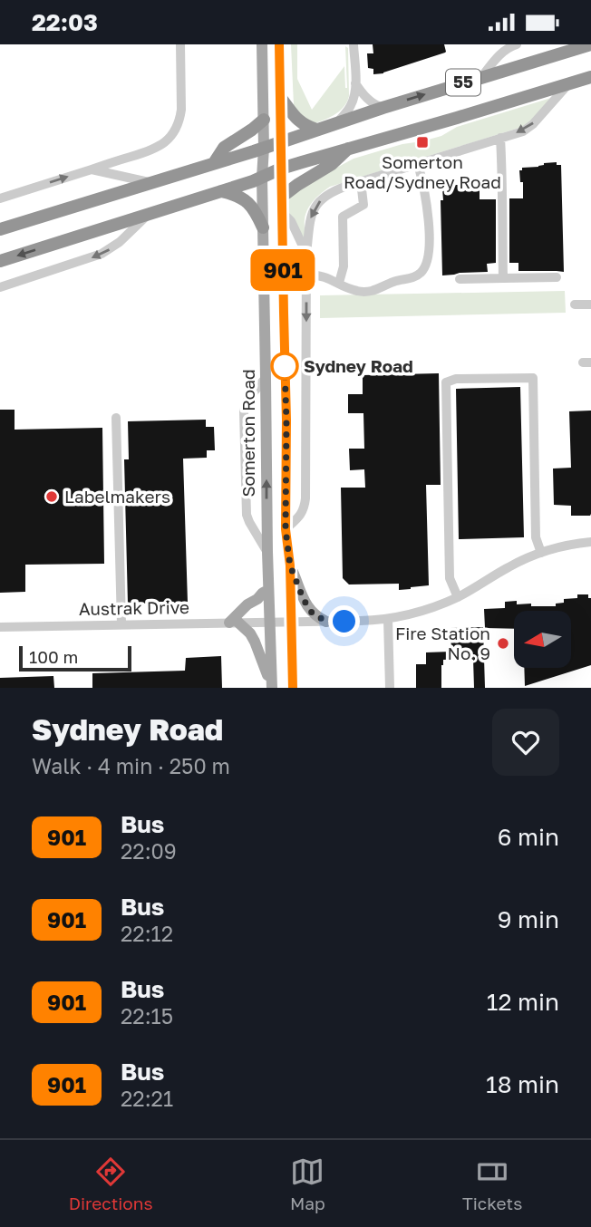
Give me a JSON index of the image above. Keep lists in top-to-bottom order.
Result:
{
  "streets": {
    "highway": ["55"],
    "main road": ["Somerton Road"],
    "street": ["Austrak Drive"]
  },
  "crossings": [
    ["55", "Somerton Road"],
    ["Somerton Road", "Austrak Drive"]
  ],
  "places": {
    "transit": ["Somerton Road/Sydney Road"],
    "other": ["Sydney Road", "Labelmakers", "Fire Station No. 9"]
  },
  "lines": ["bus line 901"],
  "scale_bar": "100 m",
  "north": "left",
  "page": {
    "status": "22:03",
    "on_map": "901",
    "scale": "100 m",
    "heading": ["Sydney Road", "Walk · 4 min · 250 m"],
    "list": [
      {
        "mark": "901",
        "name": "Bus",
        "note": "22:09",
        "value": "6 min"
      },
      {
        "mark": "901",
        "name": "Bus",
        "note": "22:12",
        "value": "9 min"
      },
      {
        "mark": "901",
        "name": "Bus",
        "note": "22:15",
        "value": "12 min"
      },
      {
        "mark": "901",
        "name": "Bus",
        "note": "22:21",
        "value": "18 min"
      }
    ],
    "tabs": ["Directions", "Map", "Tickets"]
  }
}
